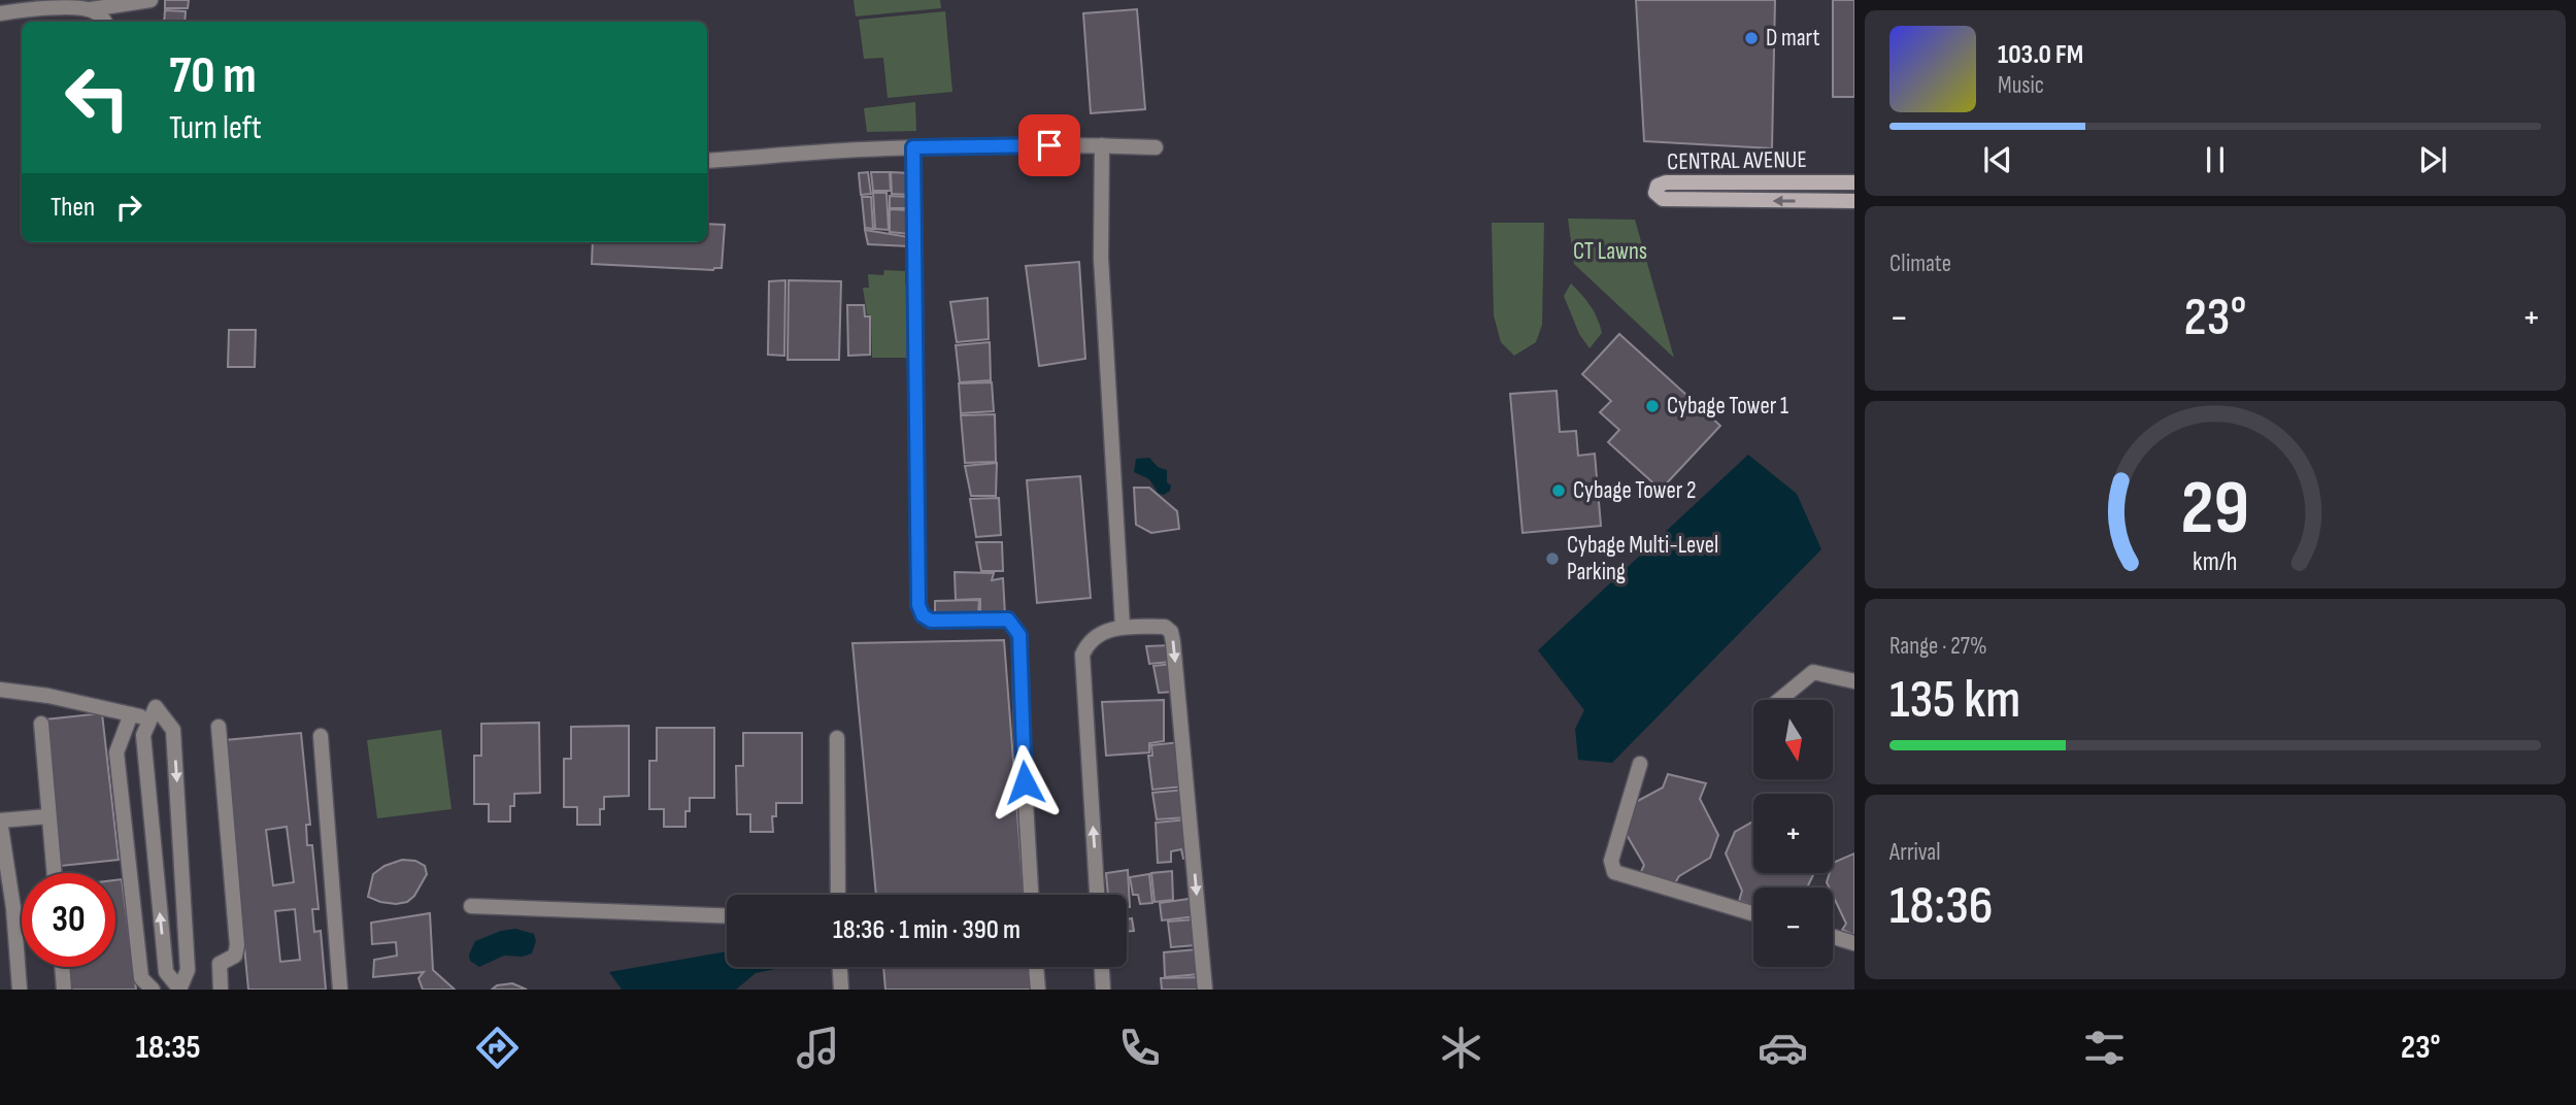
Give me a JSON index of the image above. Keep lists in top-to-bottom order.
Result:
{
  "streets": {
    "street": ["CENTRAL AVENUE"]
  },
  "parks": ["CT Lawns"],
  "places": [
    "D mart",
    "Cybage Tower 1",
    "Cybage Tower 2",
    "Cybage Multi-Level Parking"
  ],
  "north": "bottom",
  "page": {
    "turn": ["70 m", "Turn left"],
    "song": ["103.0 FM", "Music"],
    "then": "Then",
    "tile": [
      "Climate",
      ["Range · 27%", "135 km"],
      ["Arrival", "18:36"]
    ],
    "heat": ["−", "23°", "+"],
    "map_buttons": ["+", "−"],
    "limit": "30",
    "trip": "18:36 · 1 min · 390 m",
    "tabs": ["18:35", "23°"],
    "gauge": ["29", "km/h"]
  }
}
